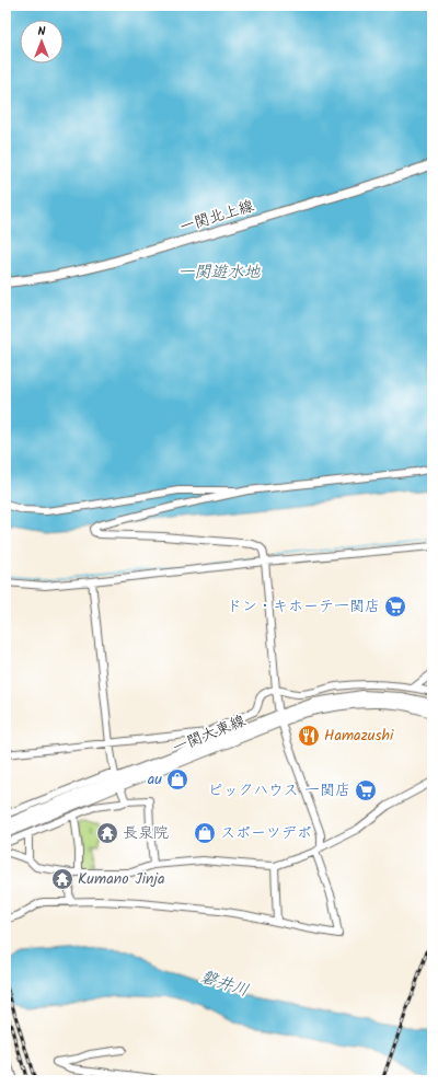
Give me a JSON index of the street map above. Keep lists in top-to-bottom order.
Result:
{
  "streets": {
    "main road": ["一関北上線", "一関大東線"]
  },
  "water": ["一関遊水地", "磐井川"],
  "places": {
    "supermarket": ["ドン・キホーテ一関店", "ピックハウス 一関店"],
    "restaurant": ["Hamazushi"],
    "shop": ["au", "スポーツデポ"],
    "temple": ["長泉院", "Kumano Jinja"]
  },
  "north": "top"
}
